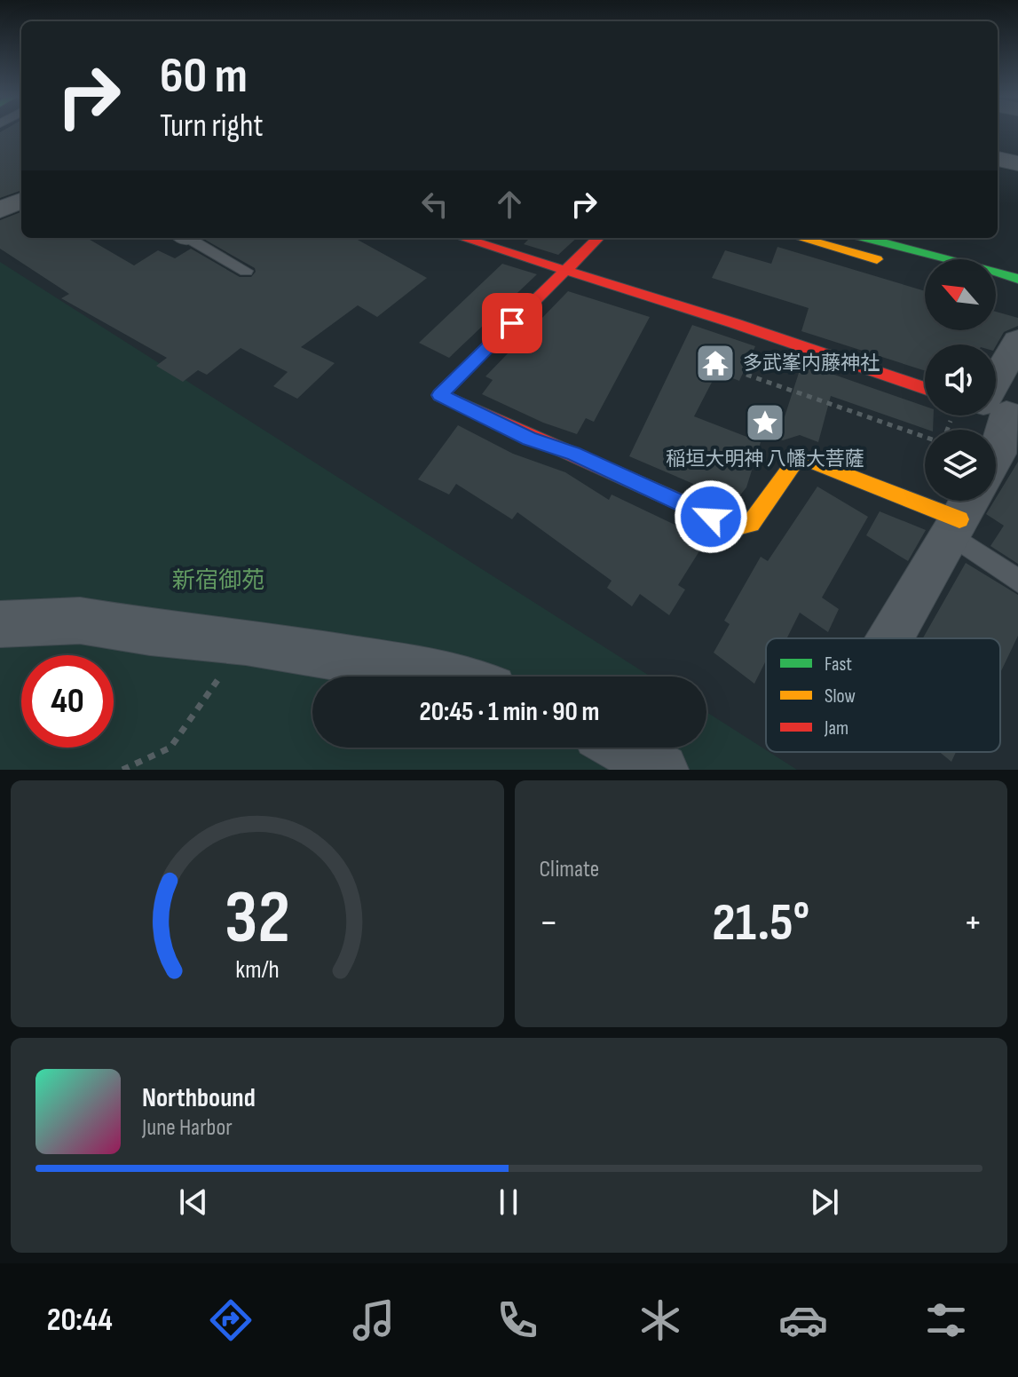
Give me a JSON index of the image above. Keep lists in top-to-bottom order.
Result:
{
  "parks": ["新宿御苑"],
  "places": {
    "temple": ["多武峯内藤神社"],
    "place": ["稲垣大明神 八幡大菩薩"]
  },
  "legend": ["Fast", "Slow", "Jam"],
  "north": "top left",
  "page": {
    "turn": ["60 m", "Turn right"],
    "limit": "40",
    "trip": "20:45 · 1 min · 90 m",
    "tile": "Climate",
    "heat": ["−", "21.5°", "+"],
    "song": ["Northbound", "June Harbor"],
    "tabs": "20:44",
    "gauge": ["32", "km/h"]
  }
}
